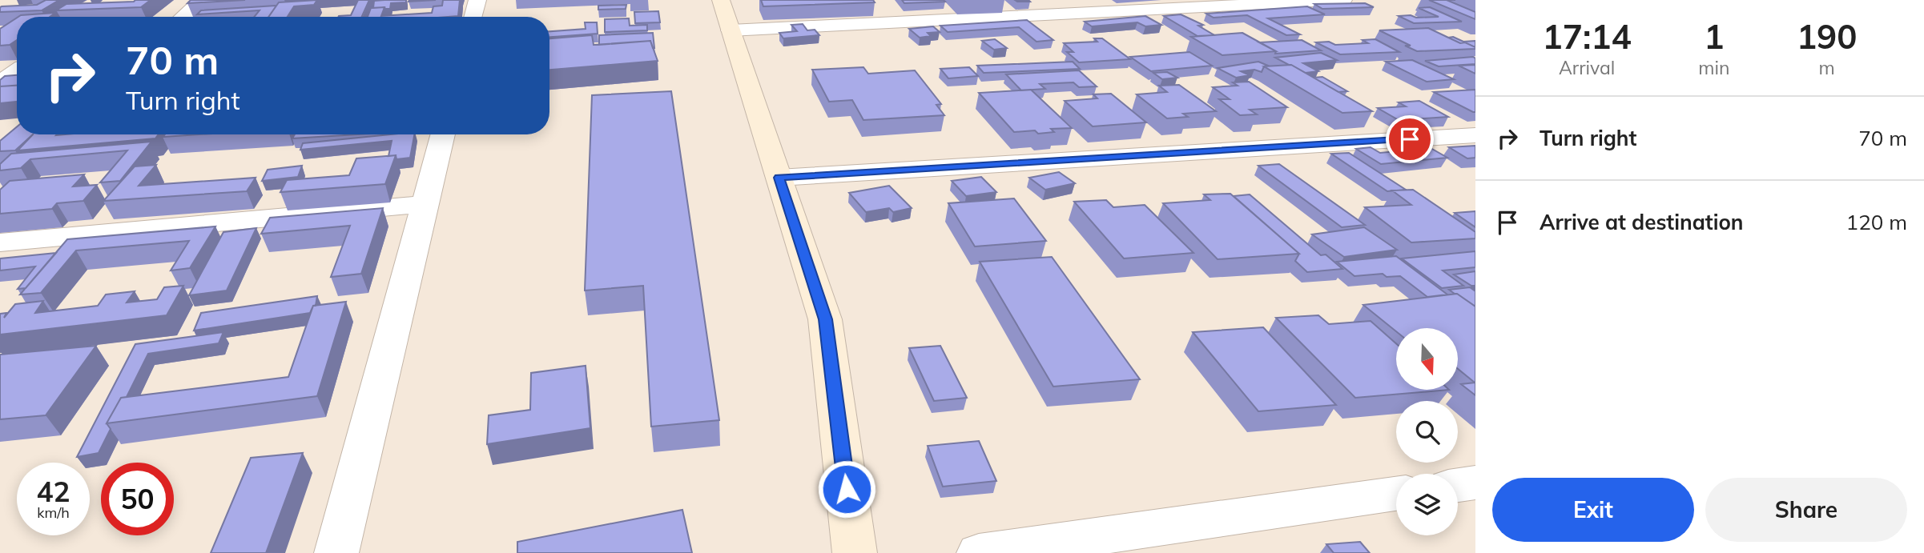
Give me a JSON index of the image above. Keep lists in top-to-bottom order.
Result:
{
  "north": "bottom",
  "page": {
    "eta": [
      "17:14",
      "Arrival",
      "1",
      "min",
      "190",
      "m"
    ],
    "turn": ["70 m", "Turn right"],
    "list": [
      {
        "name": "Turn right",
        "value": "70 m"
      },
      {
        "name": "Arrive at destination",
        "value": "120 m"
      }
    ],
    "speed": "42 km/h",
    "limit": "50",
    "buttons": ["Exit", "Share"]
  }
}
